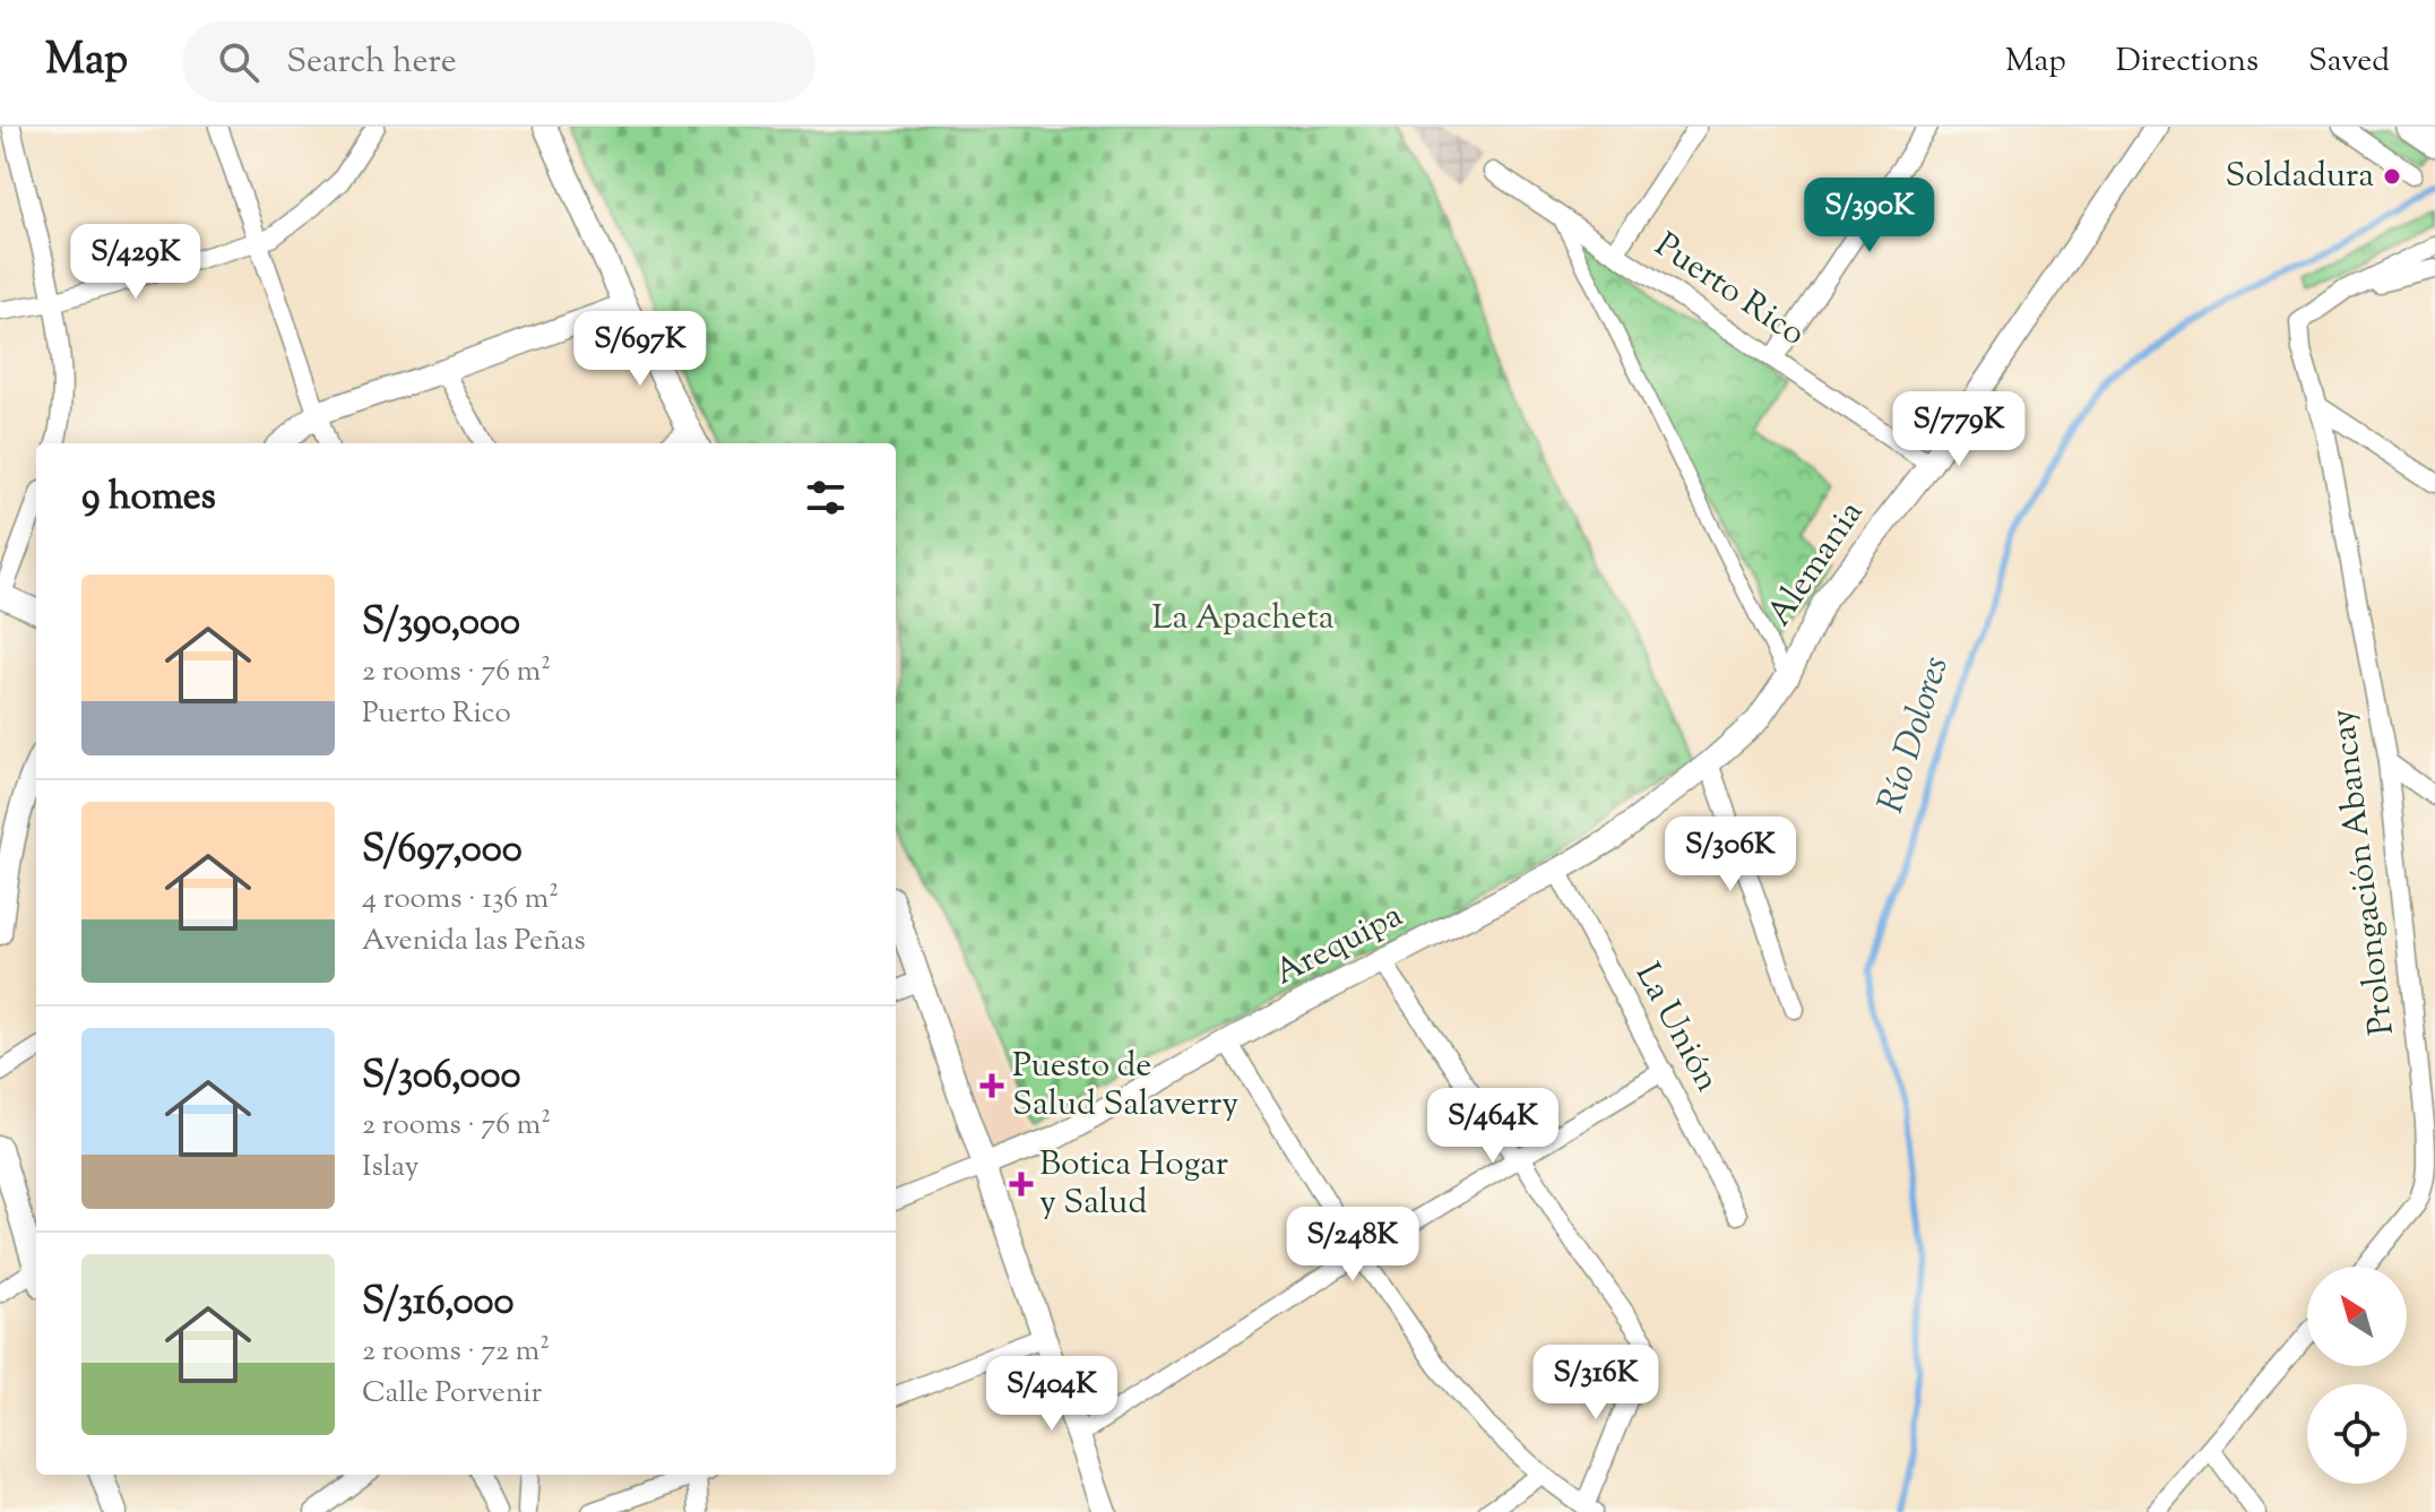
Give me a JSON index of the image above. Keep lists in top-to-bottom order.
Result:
{
  "streets": {
    "street": [
      "Puerto Rico",
      "Alemania",
      "Prolongación Abancay",
      "Arequipa",
      "La Unión"
    ]
  },
  "crossings": [
    ["Puerto Rico", "Alemania"],
    ["Alemania", "Arequipa"],
    ["Arequipa", "La Unión"]
  ],
  "water": ["Río Dolores"],
  "parks": ["La Apacheta"],
  "places": {
    "other": ["Soldadura"],
    "health": ["Puesto de Salud Salaverry", "Botica Hogar y Salud"]
  },
  "north": "top left",
  "page": {
    "header": "Map",
    "search": "Search here",
    "nav": ["Map", "Directions", "Saved"],
    "price": [
      "S/390K",
      "S/429K",
      "S/697K",
      "S/779K",
      "S/306K",
      "S/464K",
      "S/248K",
      "S/316K",
      "S/404K"
    ],
    "heading": "9 homes",
    "list": [
      {
        "name": "S/390,000",
        "note": "2 rooms · 76 m² · Puerto Rico"
      },
      {
        "name": "S/697,000",
        "note": "4 rooms · 136 m² · Avenida las Peñas"
      },
      {
        "name": "S/306,000",
        "note": "2 rooms · 76 m² · Islay"
      },
      {
        "name": "S/316,000",
        "note": "2 rooms · 72 m² · Calle Porvenir"
      }
    ]
  }
}
